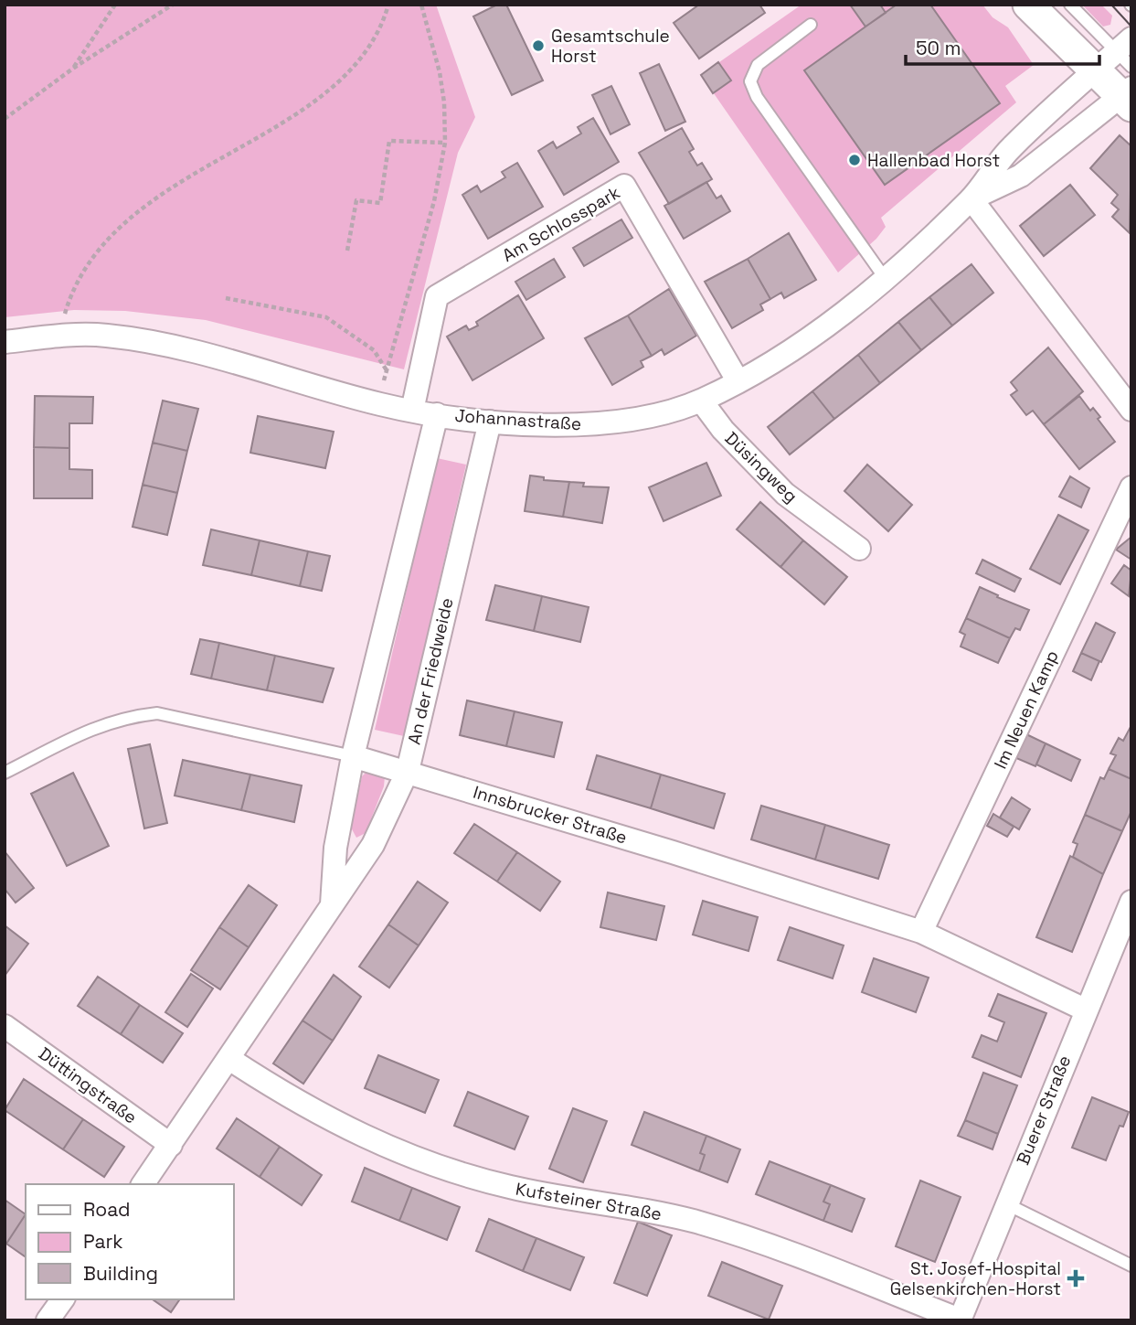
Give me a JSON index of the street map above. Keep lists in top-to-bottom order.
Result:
{
  "streets": {
    "street": [
      "Am Schlosspark",
      "Johannastraße",
      "Düsingweg",
      "An der Friedweide",
      "Im Neuen Kamp",
      "Innsbrucker Straße",
      "Düttingstraße",
      "Buerer Straße",
      "Kufsteiner Straße"
    ]
  },
  "crossings": [
    ["Am Schlosspark", "Johannastraße"],
    ["Johannastraße", "Düsingweg"],
    ["Johannastraße", "An der Friedweide"],
    ["An der Friedweide", "Innsbrucker Straße"],
    ["An der Friedweide", "Düttingstraße"],
    ["An der Friedweide", "Kufsteiner Straße"],
    ["Im Neuen Kamp", "Innsbrucker Straße"],
    ["Innsbrucker Straße", "Buerer Straße"],
    ["Buerer Straße", "Kufsteiner Straße"]
  ],
  "places": {
    "other": ["Gesamtschule Horst", "Hallenbad Horst"],
    "health": ["St. Josef-Hospital Gelsenkirchen-Horst"]
  },
  "legend": ["Road", "Park", "Building"],
  "scale_bar": "50 m"
}
